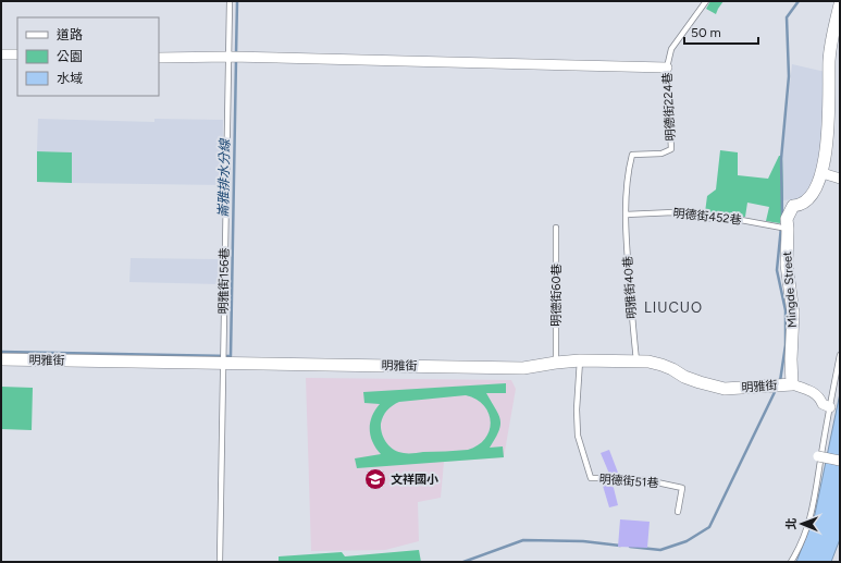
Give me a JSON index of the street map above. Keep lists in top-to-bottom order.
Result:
{
  "streets": {
    "street": ["Mingde Street", "明雅街"],
    "lane": [
      "明德街224巷",
      "明德街452巷",
      "明雅街156巷",
      "明雅街40巷",
      "明德街60巷",
      "明德街51巷"
    ]
  },
  "crossings": [
    ["明德街224巷", "明德街452巷"],
    ["明德街224巷", "明雅街40巷"],
    ["明德街452巷", "明雅街40巷"],
    ["明德街452巷", "Mingde Street"],
    ["明雅街156巷", "明雅街"],
    ["明雅街40巷", "明雅街"],
    ["Mingde Street", "明雅街"],
    ["明德街60巷", "明雅街"],
    ["明雅街", "明德街51巷"]
  ],
  "districts": ["LIUCUO"],
  "water": ["崙雅排水分線"],
  "places": {
    "school or university": ["文祥國小"]
  },
  "legend": ["道路", "公園", "水域"],
  "scale_bar": "50 m",
  "north": "left"
}
